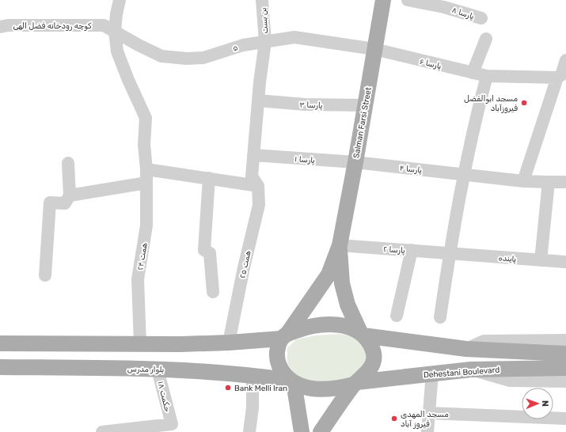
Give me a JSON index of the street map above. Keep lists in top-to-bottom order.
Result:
{
  "streets": {
    "main road": ["Salman Farsi Street", "بلوار مدرس", "Dehestani Boulevard"],
    "street": [
      "پارسا ۸",
      "بن بست",
      "کوچه رودخانه فضل الهی",
      "۵",
      "پارسا ۶",
      "پارسا ۳",
      "پارسا ۱",
      "پارسا ۴",
      "پارسا ۲",
      "همت ۲۴",
      "پاینده",
      "همت ۲۵",
      "حکمت ۱۸"
    ]
  },
  "crossings": [
    ["بن بست", "۵"],
    ["بن بست", "پارسا ۳"],
    ["بن بست", "پارسا ۱"],
    ["بن بست", "همت ۲۵"],
    ["کوچه رودخانه فضل الهی", "۵"],
    ["کوچه رودخانه فضل الهی", "همت ۲۴"],
    ["۵", "پارسا ۶"],
    ["۵", "Salman Farsi Street"],
    ["۵", "همت ۲۴"],
    ["پارسا ۶", "Salman Farsi Street"],
    ["پارسا ۳", "Salman Farsi Street"],
    ["Salman Farsi Street", "پارسا ۱"],
    ["Salman Farsi Street", "پارسا ۴"],
    ["Salman Farsi Street", "پارسا ۲"],
    ["Salman Farsi Street", "بلوار مدرس"],
    ["Salman Farsi Street", "Dehestani Boulevard"],
    ["پارسا ۱", "پارسا ۴"],
    ["پارسا ۲", "پاینده"],
    ["بلوار مدرس", "Dehestani Boulevard"],
    ["بلوار مدرس", "حکمت ۱۸"]
  ],
  "places": ["مسجد ابوالفضل فیروزآباد", "Bank Melli Iran", "مسجد المهدی فیروز آباد"],
  "north": "right"
}
